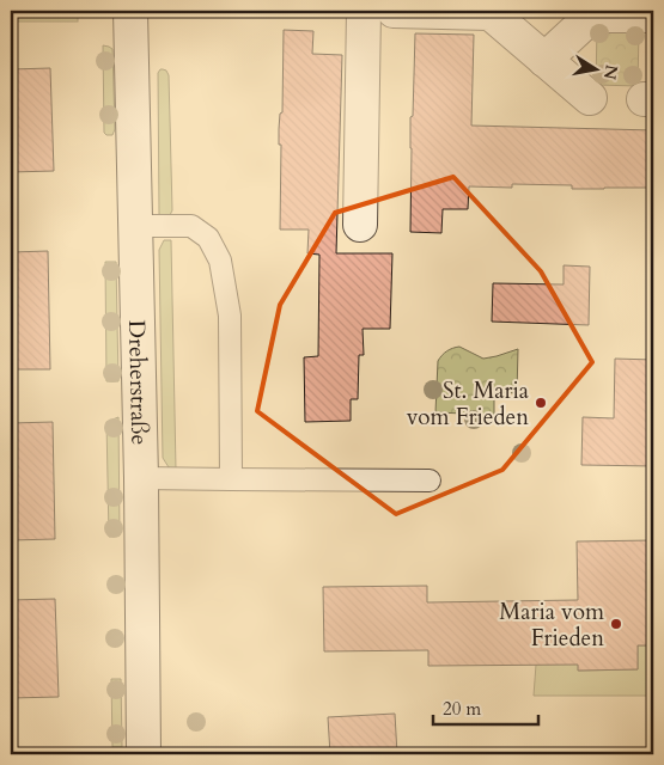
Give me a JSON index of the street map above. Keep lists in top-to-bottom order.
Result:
{
  "streets": {
    "main road": ["Dreherstraße"]
  },
  "places": ["St. Maria vom Frieden", "Maria vom Frieden"],
  "scale_bar": "20 m",
  "north": "right"
}
